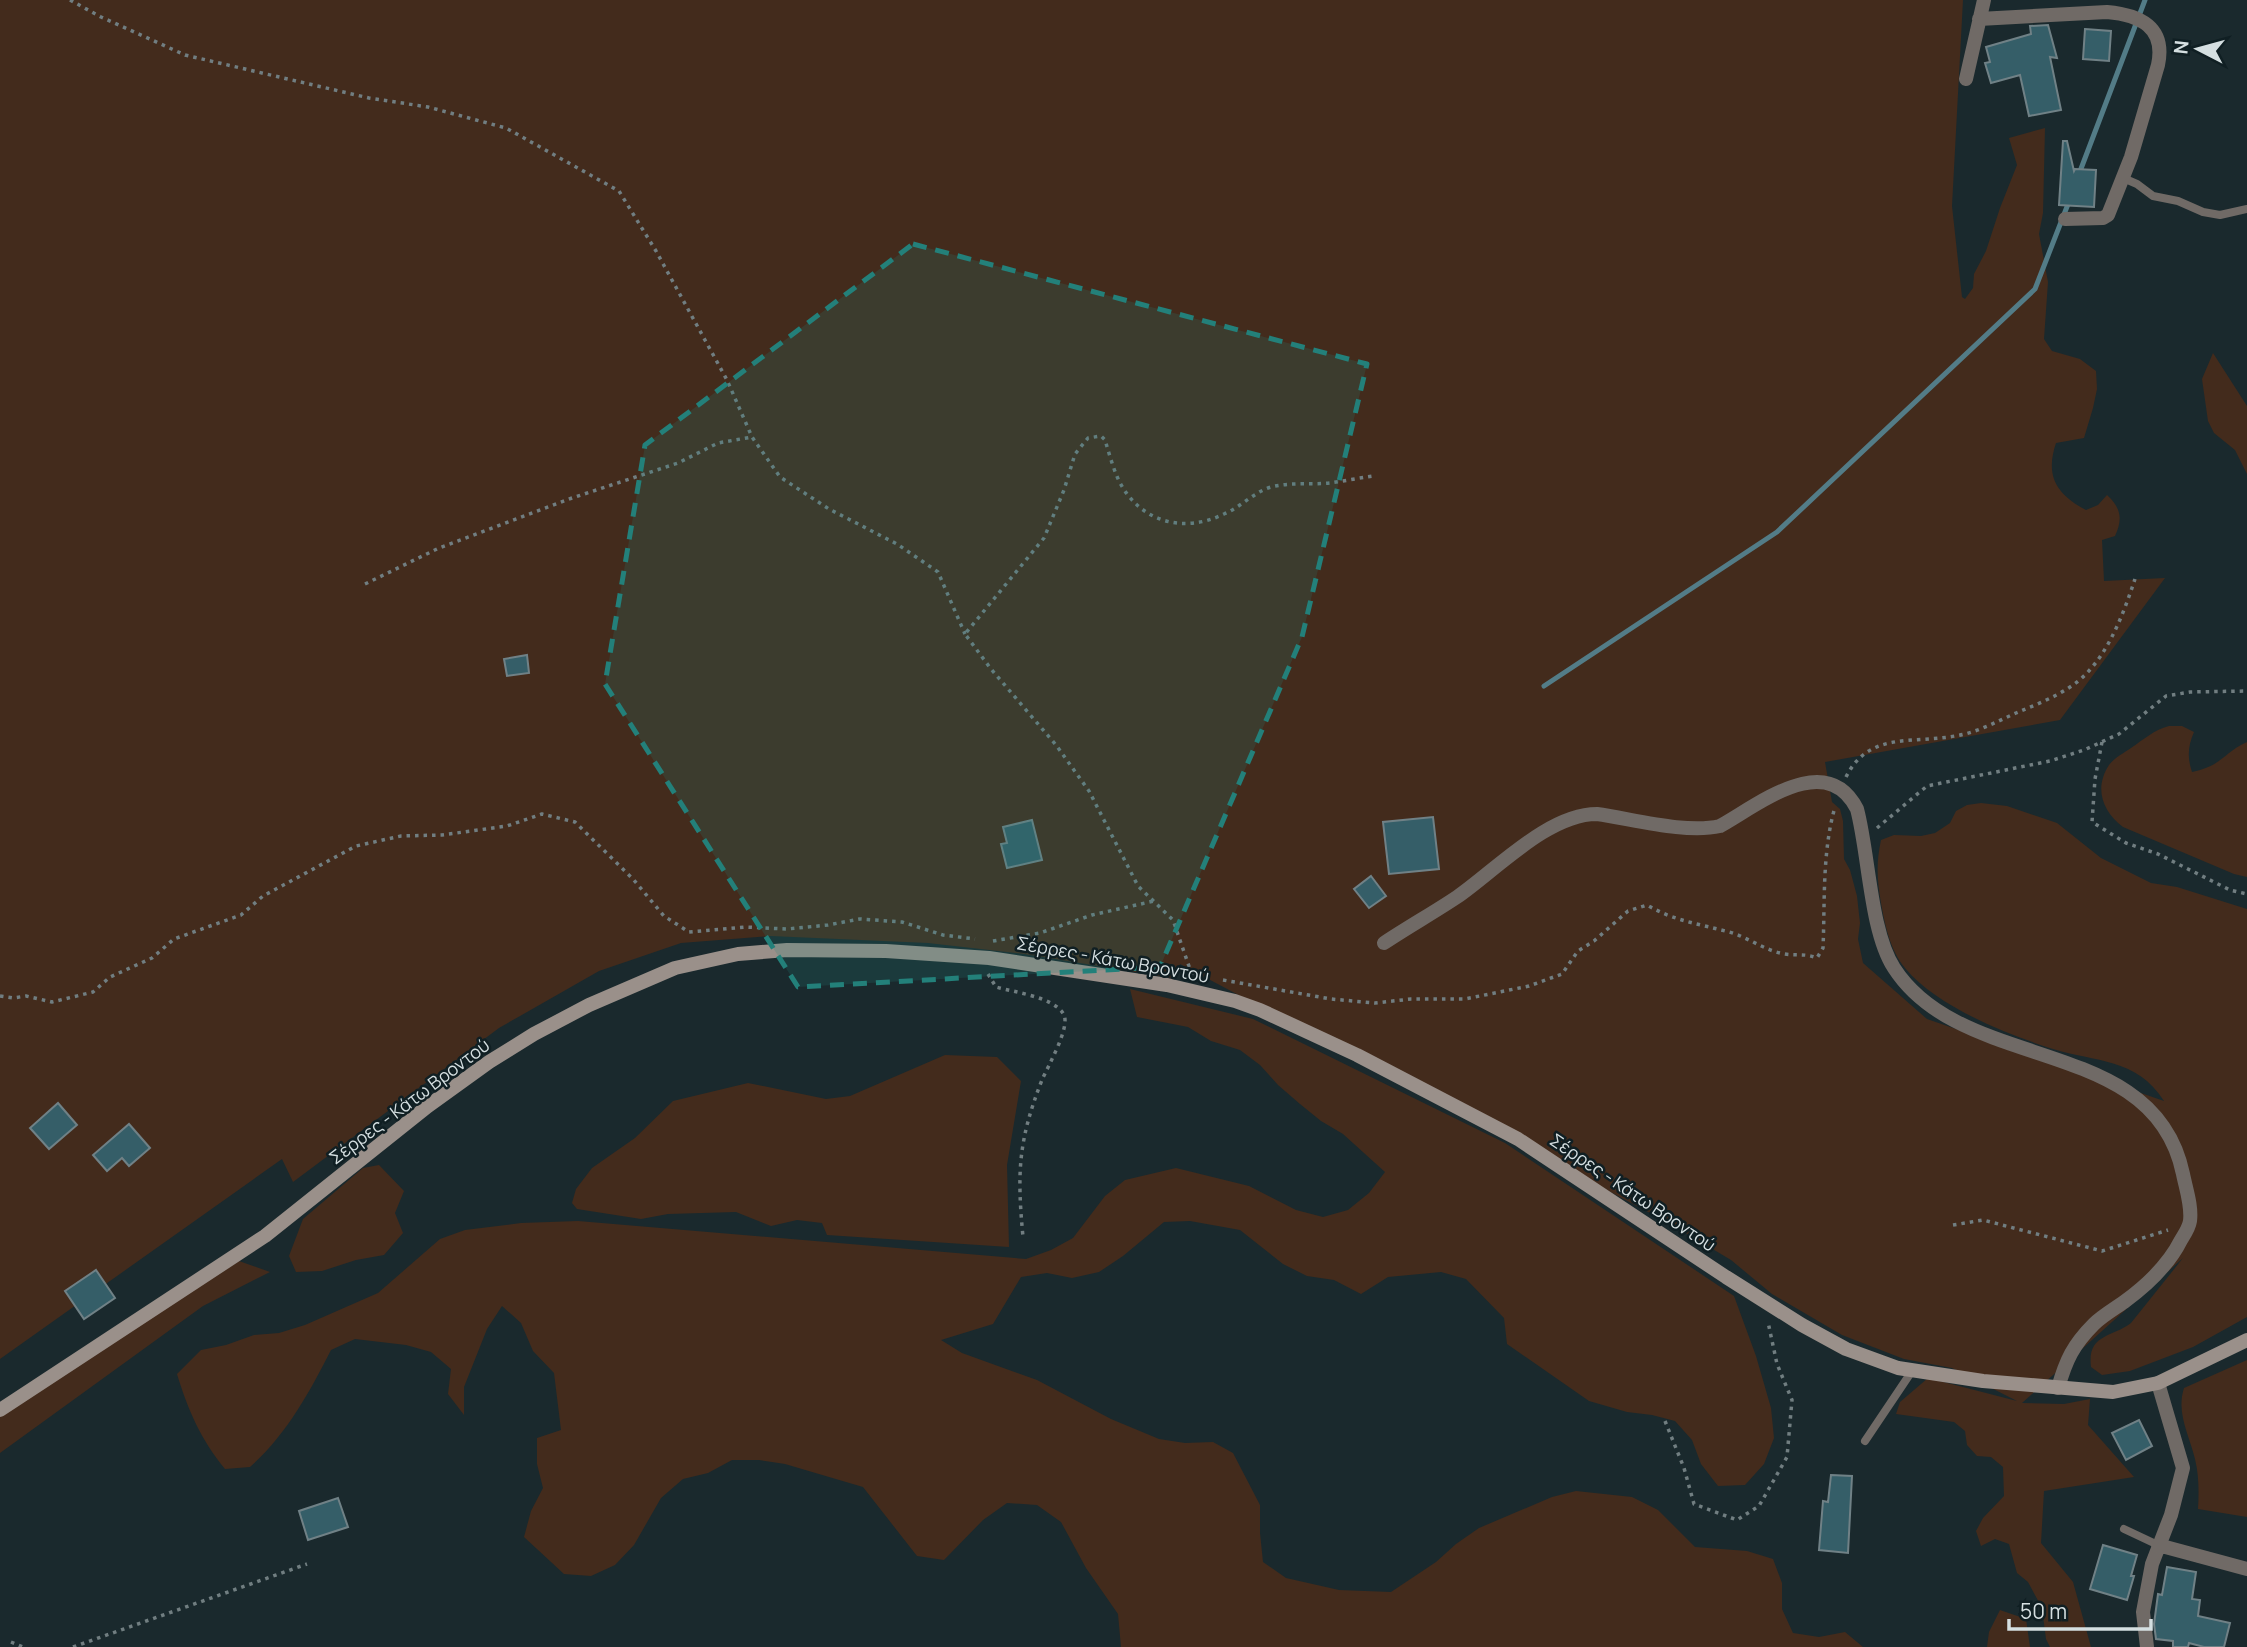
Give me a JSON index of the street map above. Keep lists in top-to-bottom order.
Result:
{
  "streets": {
    "street": ["Σέρρες - Κάτω Βροντού"]
  },
  "scale_bar": "50 m",
  "north": "left"
}
